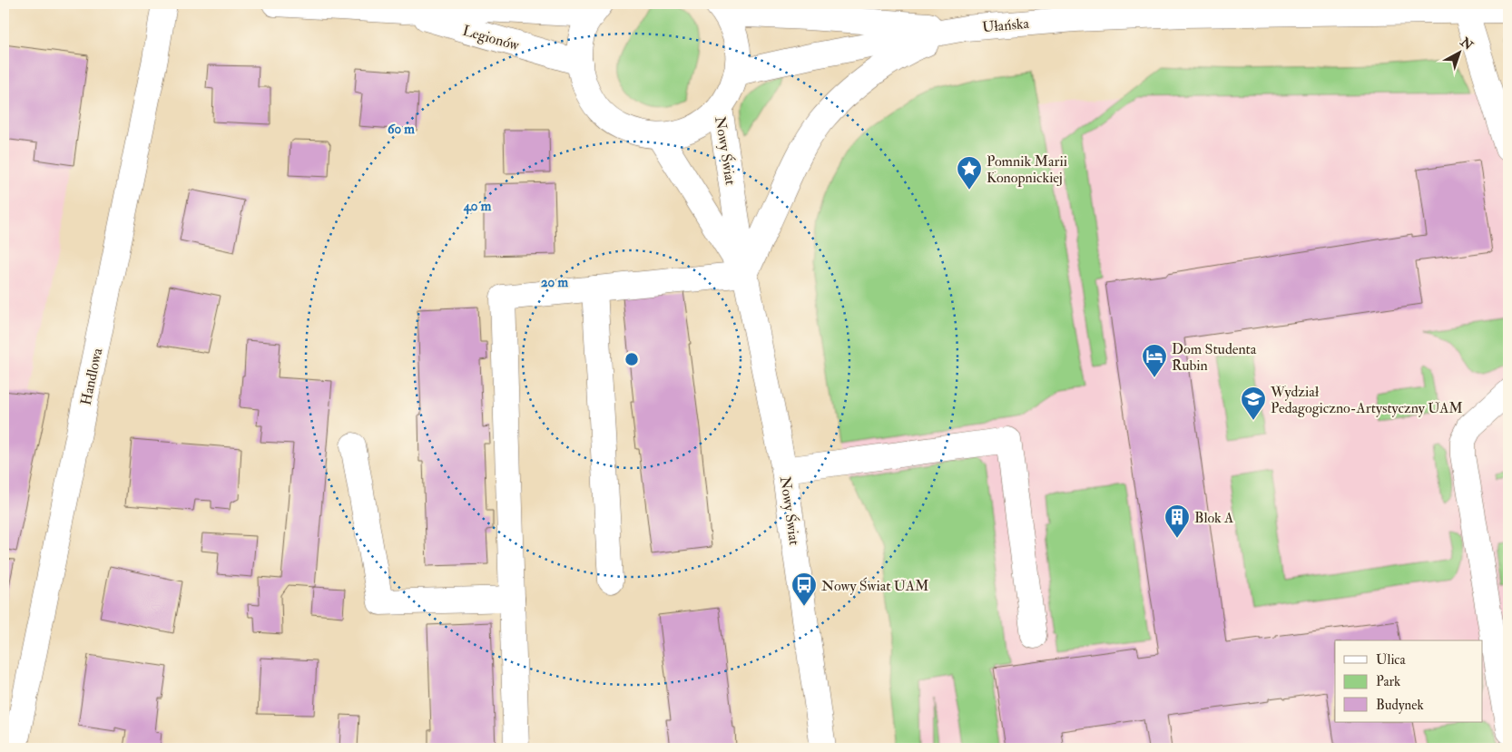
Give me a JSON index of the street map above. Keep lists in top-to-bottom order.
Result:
{
  "streets": {
    "street": [
      "Ułańska",
      "Legionów",
      "Nowy Świat",
      "Handlowa"
    ]
  },
  "places": {
    "place": ["Pomnik Marii Konopnickiej"],
    "hotel": ["Dom Studenta Rubin"],
    "school or university": ["Wydział Pedagogiczno-Artystyczny UAM"],
    "building": ["Blok A"],
    "bus stop": ["Nowy Świat UAM"]
  },
  "legend": ["Ulica", "Park", "Budynek"],
  "north": "top right",
  "rings": ["60 m", "40 m", "20 m"]
}
